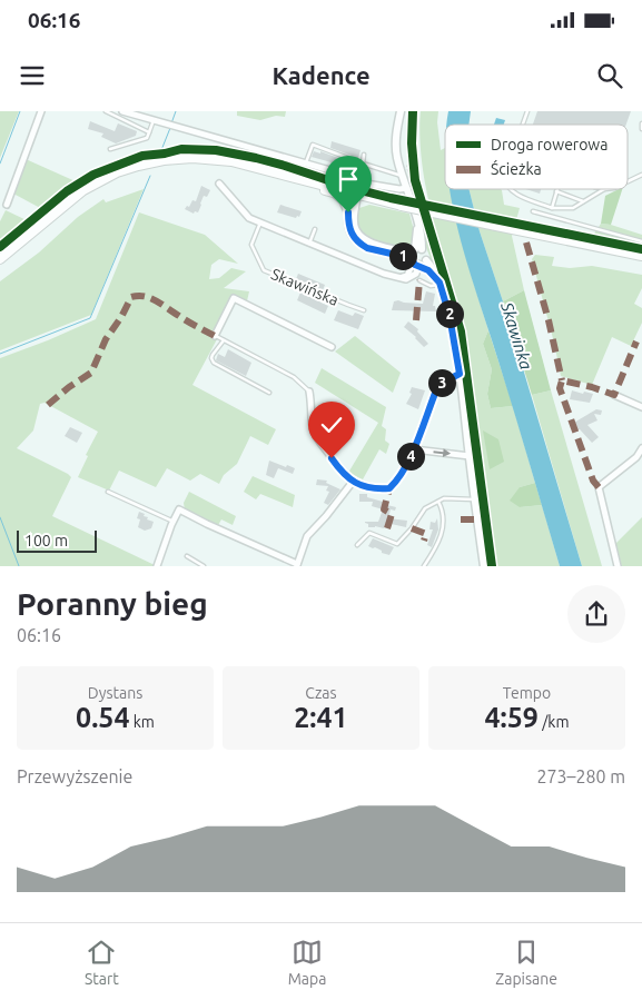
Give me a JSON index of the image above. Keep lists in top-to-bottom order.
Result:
{
  "streets": {
    "lane": ["Skawińska"]
  },
  "water": ["Skawinka"],
  "legend": ["Droga rowerowa", "Ścieżka"],
  "scale_bar": "100 m",
  "page": {
    "status": "06:16",
    "header": "Kadence",
    "pins": [
      "1",
      "2",
      "3",
      "4"
    ],
    "scale": "100 m",
    "heading": ["Poranny bieg", "06:16"],
    "stats": [
      ["Dystans", "0.54 km"],
      ["Czas", "2:41"],
      ["Tempo", "4:59 /km"]
    ],
    "chart": ["Przewyższenie", "273–280 m"],
    "tabs": ["Start", "Mapa", "Zapisane"]
  }
}
